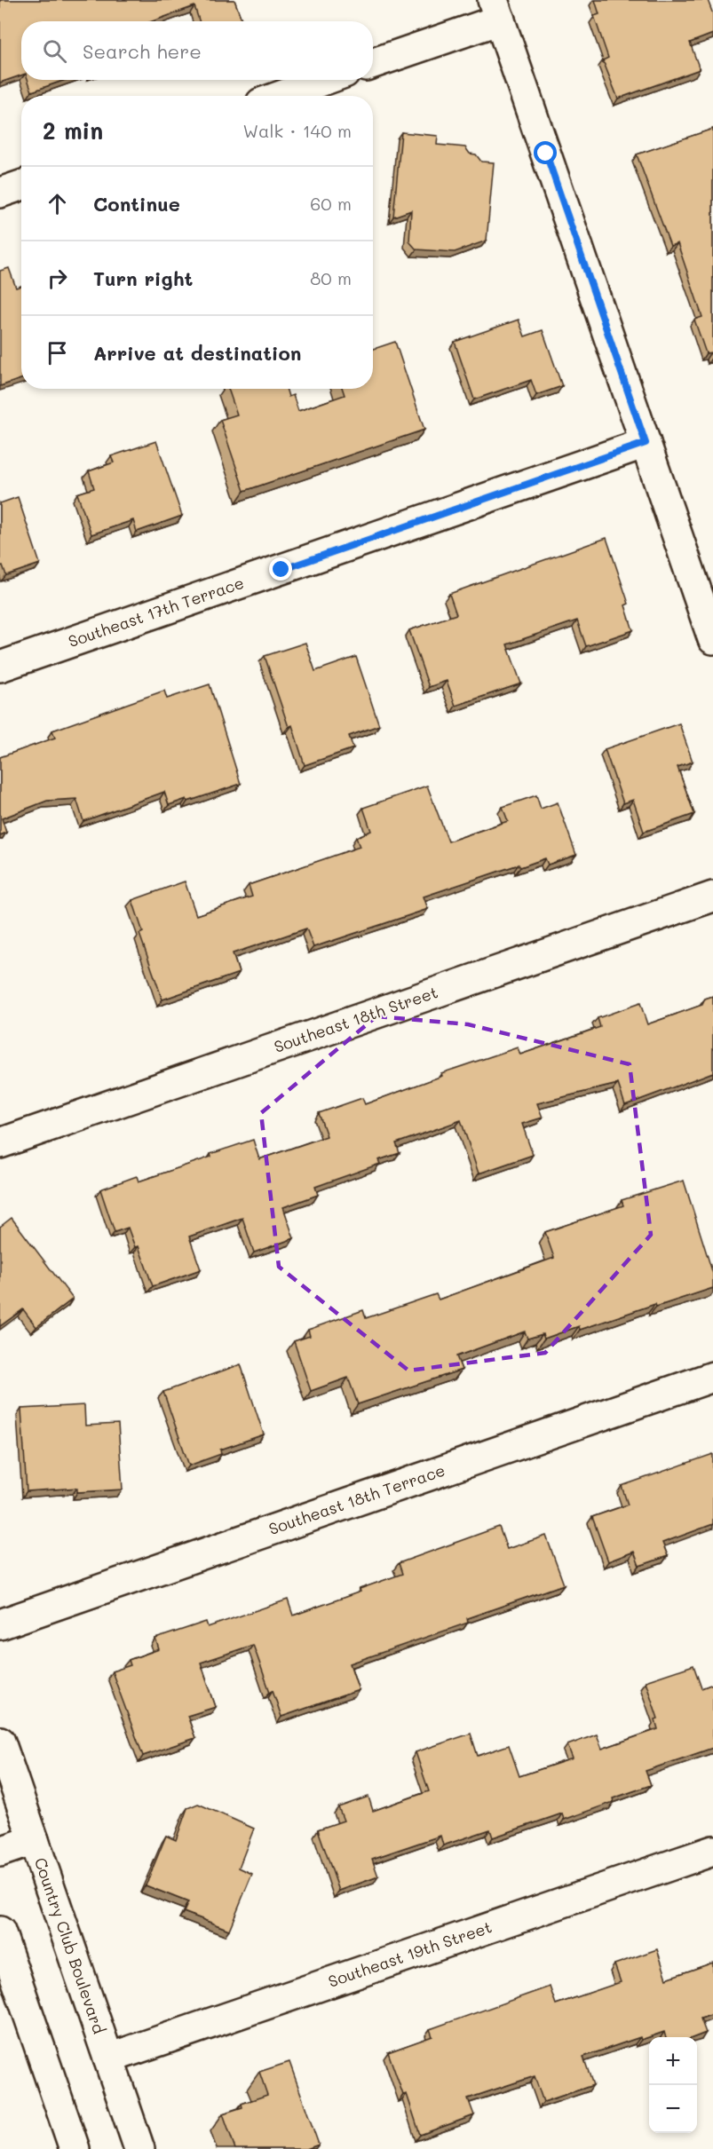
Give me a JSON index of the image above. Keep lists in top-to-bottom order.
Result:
{
  "streets": {
    "street": [
      "Southeast 17th Terrace",
      "Southeast 18th Street",
      "Southeast 18th Terrace",
      "Country Club Boulevard",
      "Southeast 19th Street"
    ]
  },
  "crossings": [
    ["Country Club Boulevard", "Southeast 19th Street"]
  ],
  "page": {
    "search": "Search here",
    "heading": ["2 min", "Walk · 140 m"],
    "list": [
      ["Continue", "60 m"],
      ["Turn right", "80 m"],
      "Arrive at destination"
    ],
    "map_buttons": ["+", "−"]
  }
}
